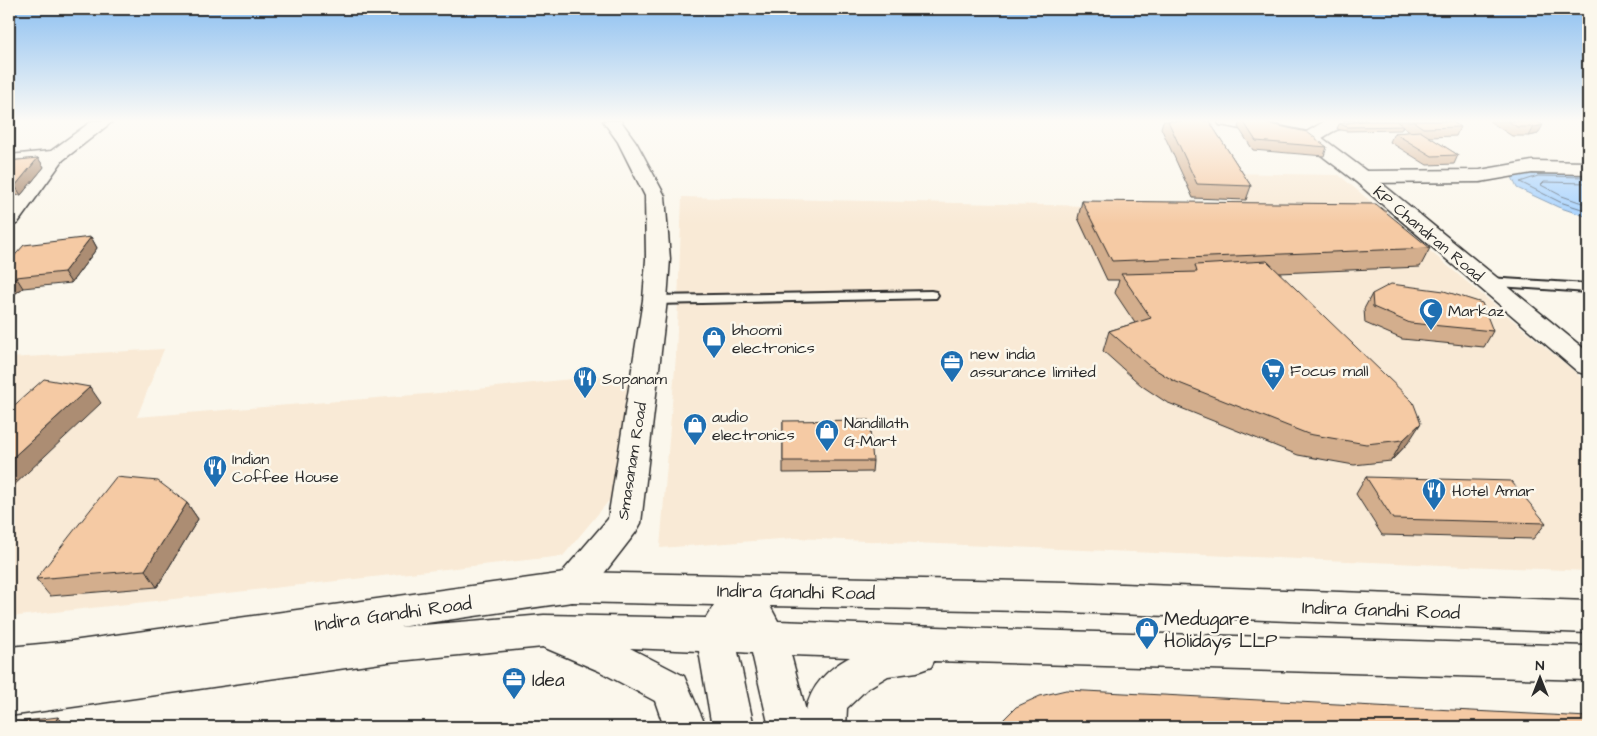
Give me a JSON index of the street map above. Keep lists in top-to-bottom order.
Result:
{
  "streets": {
    "main road": ["KP Chandran Road", "Smasanam Road", "Indira Gandhi Road"]
  },
  "crossings": [
    ["Smasanam Road", "Indira Gandhi Road"]
  ],
  "places": {
    "mosque": ["Markaz"],
    "shop": [
      "bhoomi electronics",
      "audio electronics",
      "Nandillath G-Mart",
      "Medugare Holidays LLP"
    ],
    "office": ["new india assurance limited", "Idea"],
    "supermarket": ["Focus mall"],
    "restaurant": ["Sopanam", "Indian Coffee House", "Hotel Amar"]
  },
  "north": "top"
}
